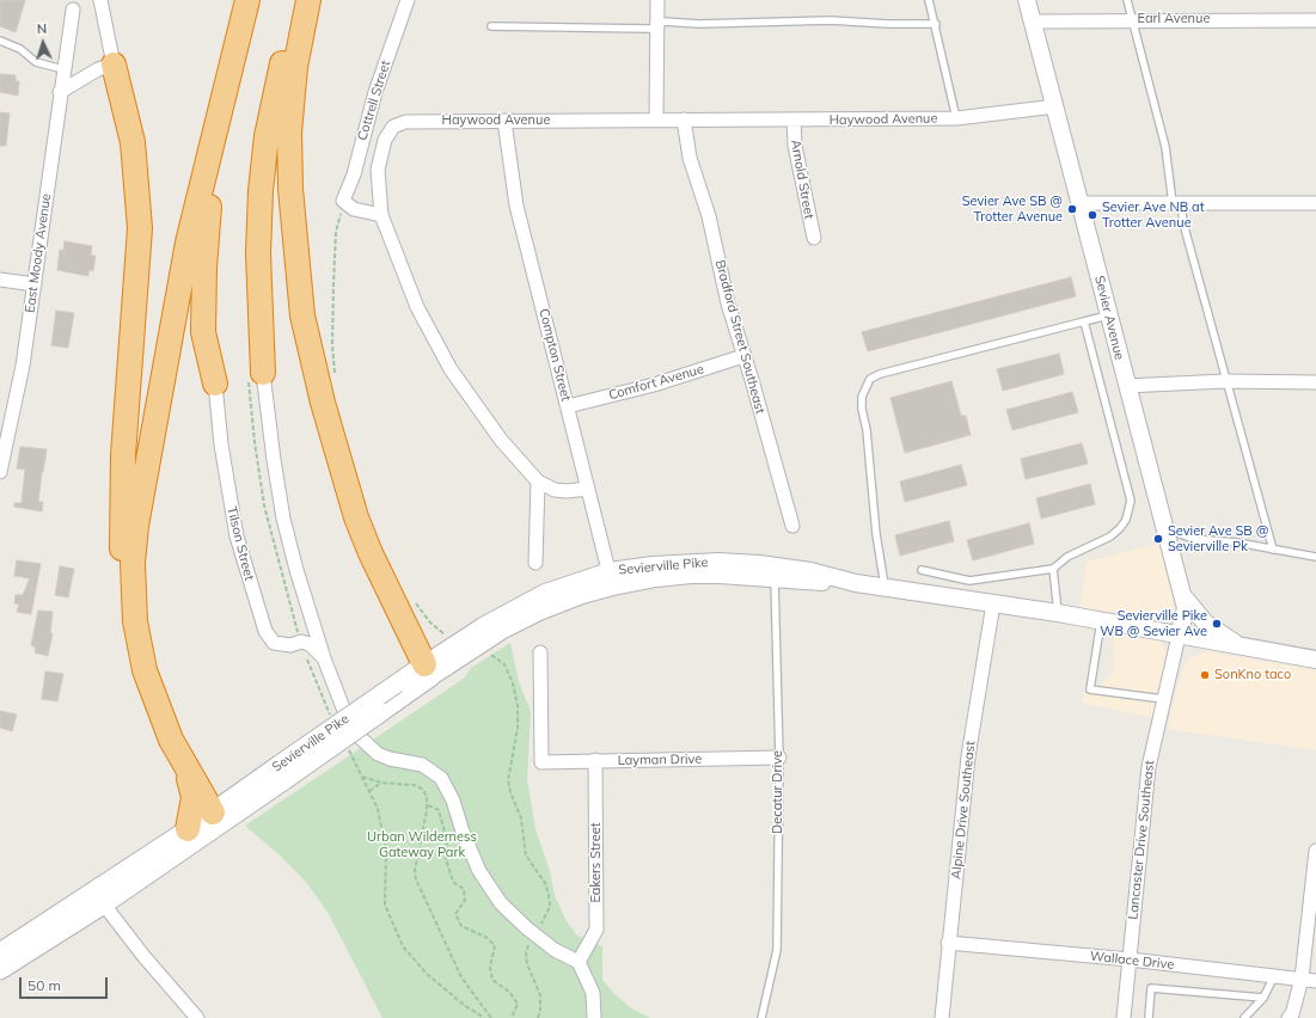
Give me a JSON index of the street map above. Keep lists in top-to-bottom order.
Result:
{
  "streets": {
    "main road": ["Sevierville Pike"],
    "street": [
      "Earl Avenue",
      "Cottrell Street",
      "Haywood Avenue",
      "Arnold Street",
      "East Moody Avenue",
      "Sevier Avenue",
      "Bradford Street Southeast",
      "Compton Street",
      "Comfort Avenue",
      "Tilson Street",
      "Layman Drive",
      "Alpine Drive Southeast",
      "Lancaster Drive Southeast",
      "Eakers Street",
      "Wallace Drive"
    ],
    "lane": ["Decatur Drive"]
  },
  "crossings": [
    ["Earl Avenue", "Sevier Avenue"],
    ["Haywood Avenue", "Arnold Street"],
    ["Haywood Avenue", "Sevier Avenue"],
    ["Haywood Avenue", "Bradford Street Southeast"],
    ["Haywood Avenue", "Compton Street"],
    ["Sevier Avenue", "Sevierville Pike"],
    ["Sevier Avenue", "Lancaster Drive Southeast"],
    ["Bradford Street Southeast", "Comfort Avenue"],
    ["Compton Street", "Comfort Avenue"],
    ["Compton Street", "Sevierville Pike"],
    ["Sevierville Pike", "Decatur Drive"],
    ["Sevierville Pike", "Alpine Drive Southeast"],
    ["Sevierville Pike", "Lancaster Drive Southeast"],
    ["Layman Drive", "Decatur Drive"],
    ["Layman Drive", "Eakers Street"],
    ["Alpine Drive Southeast", "Wallace Drive"],
    ["Lancaster Drive Southeast", "Wallace Drive"]
  ],
  "parks": ["Urban Wilderness Gateway Park"],
  "places": [
    "Sevier Ave SB @ Trotter Avenue",
    "Sevier Ave NB at Trotter Avenue",
    "Sevier Ave SB @ Sevierville Pk",
    "Sevierville Pike WB @ Sevier Ave",
    "SonKno taco"
  ],
  "scale_bar": "50 m",
  "north": "top"
}
